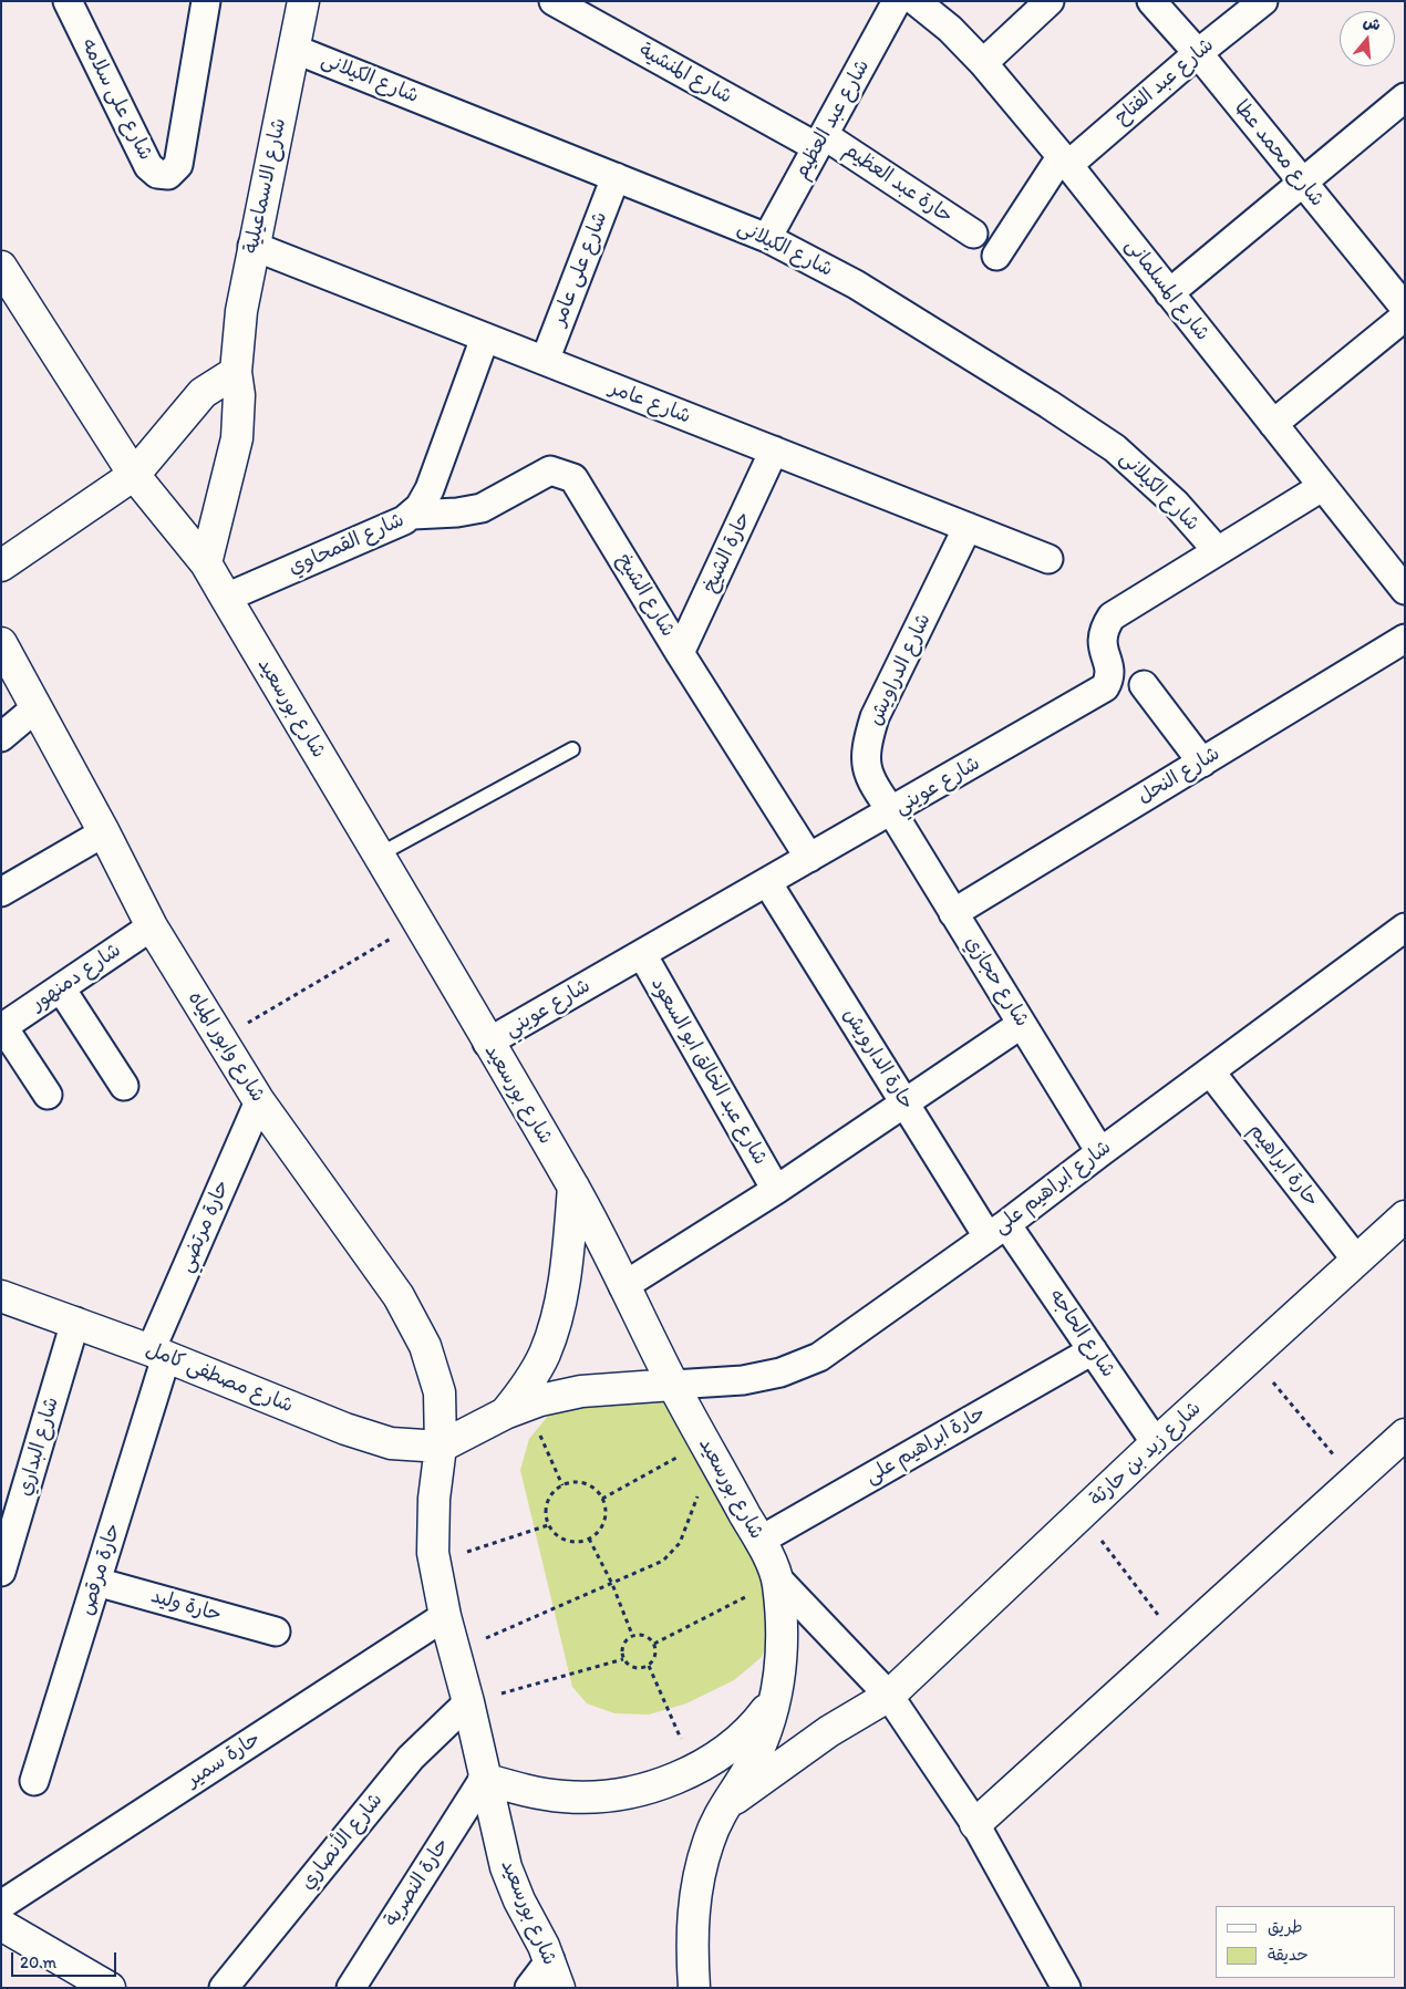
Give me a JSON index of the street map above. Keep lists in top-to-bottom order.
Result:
{
  "streets": {
    "main road": [
      "شارع الاسماعيلية",
      "شارع بورسعيد",
      "شارع وابور المياه",
      "شارع مصطفى كامل",
      "شارع زيد بن حارثة"
    ],
    "street": [
      "شارع المنشية",
      "شارع الكيلانى",
      "شارع عبد الفتاح",
      "شارع على سلامه",
      "شارع عبد العظيم",
      "شارع محمد عطا",
      "حارة عبد العظيم",
      "شارع على عامر",
      "شارع المسلمانى",
      "شارع عامر",
      "شارع القمحاوي",
      "حارة الشيخ",
      "شارع الشيخ",
      "شارع الدراويش",
      "شارع النحل",
      "شارع عويني",
      "شارع دمنهور",
      "شارع حجازي",
      "حارة الدارويش",
      "شارع عبد الخالق ابو السعود",
      "حارة ابراهيم",
      "شارع ابراهيم على",
      "حارة مرتضي",
      "شارع الحاجه",
      "حارة ابراهيم على",
      "شارع البداري",
      "حارة مرقص",
      "حارة وليد",
      "حارة سمير",
      "شارع الأنصاري",
      "حارة النصرية"
    ]
  },
  "crossings": [
    ["شارع المنشية", "شارع عبد العظيم"],
    ["شارع المنشية", "حارة عبد العظيم"],
    ["شارع الكيلانى", "شارع عبد العظيم"],
    ["شارع الكيلانى", "شارع الاسماعيلية"],
    ["شارع الكيلانى", "شارع على عامر"],
    ["شارع الكيلانى", "شارع عويني"],
    ["شارع عبد الفتاح", "شارع محمد عطا"],
    ["شارع عبد الفتاح", "شارع المسلمانى"],
    ["شارع عبد العظيم", "حارة عبد العظيم"],
    ["شارع الاسماعيلية", "شارع عامر"],
    ["شارع الاسماعيلية", "شارع بورسعيد"],
    ["شارع على عامر", "شارع عامر"],
    ["شارع المسلمانى", "شارع عويني"],
    ["شارع عامر", "شارع القمحاوي"],
    ["شارع عامر", "حارة الشيخ"],
    ["شارع عامر", "شارع الدراويش"],
    ["شارع القمحاوي", "شارع الشيخ"],
    ["شارع القمحاوي", "شارع بورسعيد"],
    ["حارة الشيخ", "شارع الشيخ"],
    ["شارع الشيخ", "شارع عويني"],
    ["شارع الدراويش", "شارع عويني"],
    ["شارع الدراويش", "شارع حجازي"],
    ["شارع بورسعيد", "شارع عويني"],
    ["شارع بورسعيد", "شارع وابور المياه"],
    ["شارع بورسعيد", "شارع ابراهيم على"],
    ["شارع بورسعيد", "شارع مصطفى كامل"],
    ["شارع بورسعيد", "حارة ابراهيم على"],
    ["شارع بورسعيد", "شارع زيد بن حارثة"],
    ["شارع بورسعيد", "حارة سمير"],
    ["شارع بورسعيد", "شارع الأنصاري"],
    ["شارع بورسعيد", "حارة النصرية"],
    ["شارع النحل", "شارع حجازي"],
    ["شارع عويني", "شارع حجازي"],
    ["شارع عويني", "حارة الدارويش"],
    ["شارع عويني", "شارع عبد الخالق ابو السعود"],
    ["شارع دمنهور", "شارع وابور المياه"],
    ["شارع حجازي", "شارع ابراهيم على"],
    ["شارع وابور المياه", "حارة مرتضي"],
    ["شارع وابور المياه", "شارع مصطفى كامل"],
    ["حارة الدارويش", "شارع ابراهيم على"],
    ["حارة الدارويش", "شارع الحاجه"],
    ["حارة ابراهيم", "شارع ابراهيم على"],
    ["حارة ابراهيم", "شارع زيد بن حارثة"],
    ["شارع ابراهيم على", "شارع الحاجه"],
    ["حارة مرتضي", "شارع مصطفى كامل"],
    ["حارة مرتضي", "حارة مرقص"],
    ["شارع الحاجه", "حارة ابراهيم على"],
    ["شارع الحاجه", "شارع زيد بن حارثة"],
    ["شارع مصطفى كامل", "شارع البداري"],
    ["شارع مصطفى كامل", "حارة مرقص"],
    ["حارة مرقص", "حارة وليد"]
  ],
  "legend": ["طريق", "حديقة"],
  "scale_bar": "20 m",
  "north": "top"
}
